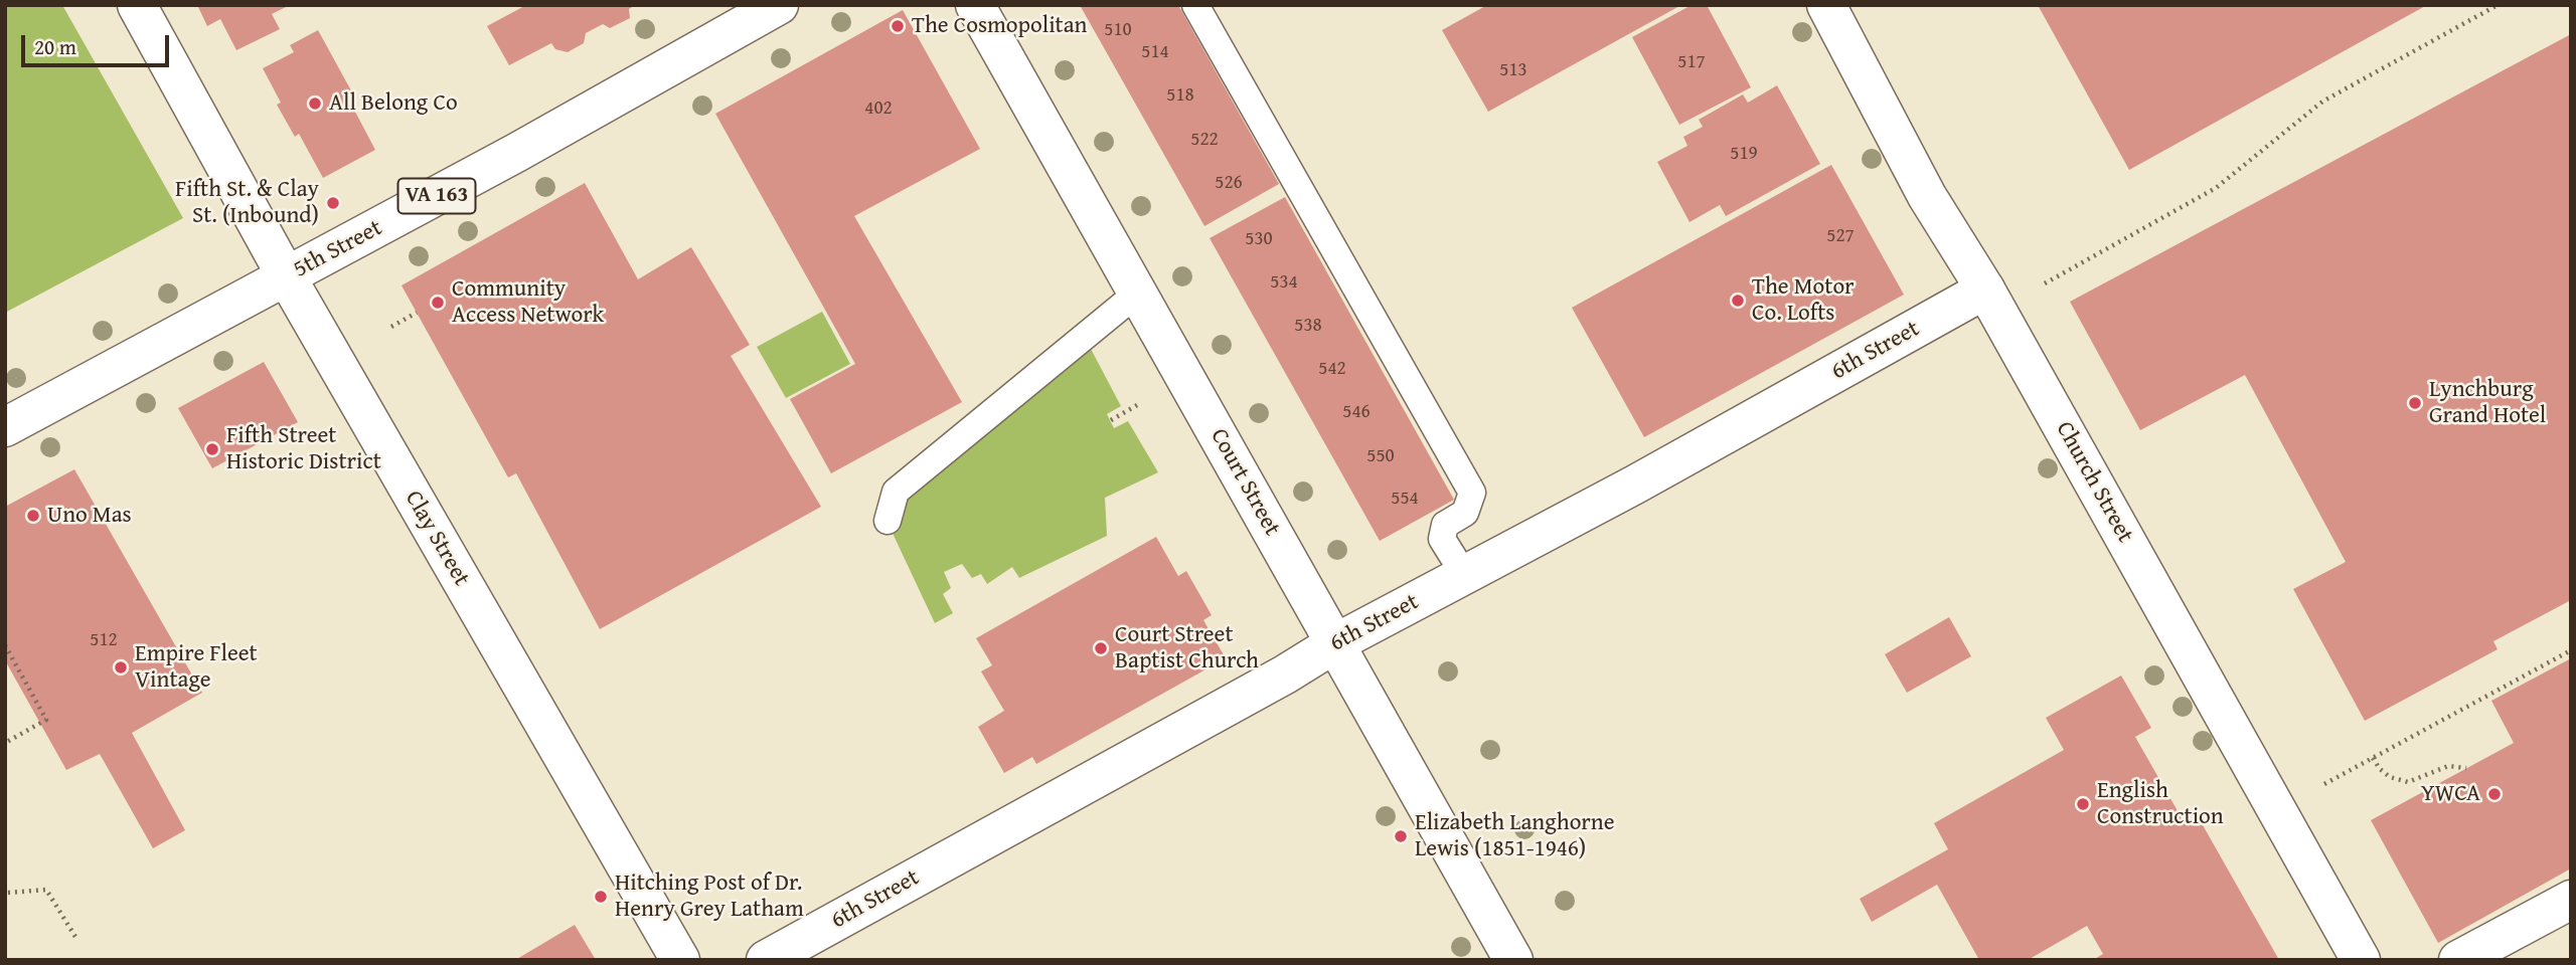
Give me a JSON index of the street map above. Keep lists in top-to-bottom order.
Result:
{
  "streets": {
    "street": [
      "VA 163",
      "5th Street",
      "6th Street",
      "Court Street",
      "Church Street",
      "Clay Street"
    ]
  },
  "crossings": [
    ["5th Street", "Clay Street"],
    ["6th Street", "Court Street"],
    ["6th Street", "Church Street"]
  ],
  "places": [
    "The Cosmopolitan",
    "All Belong Co",
    "Fifth St. & Clay St. (Inbound)",
    "The Motor Co. Lofts",
    "Community Access Network",
    "Lynchburg Grand Hotel",
    "Fifth Street Historic District",
    "Uno Mas",
    "Court Street Baptist Church",
    "Empire Fleet Vintage",
    "YWCA",
    "English Construction",
    "Elizabeth Langhorne Lewis (1851-1946)",
    "Hitching Post of Dr. Henry Grey Latham"
  ],
  "house_numbers": [
    "510",
    "514",
    "517",
    "513",
    "518",
    "402",
    "522",
    "519",
    "526",
    "527",
    "530",
    "534",
    "538",
    "542",
    "546",
    "550",
    "554",
    "512"
  ],
  "scale_bar": "20 m"
}
